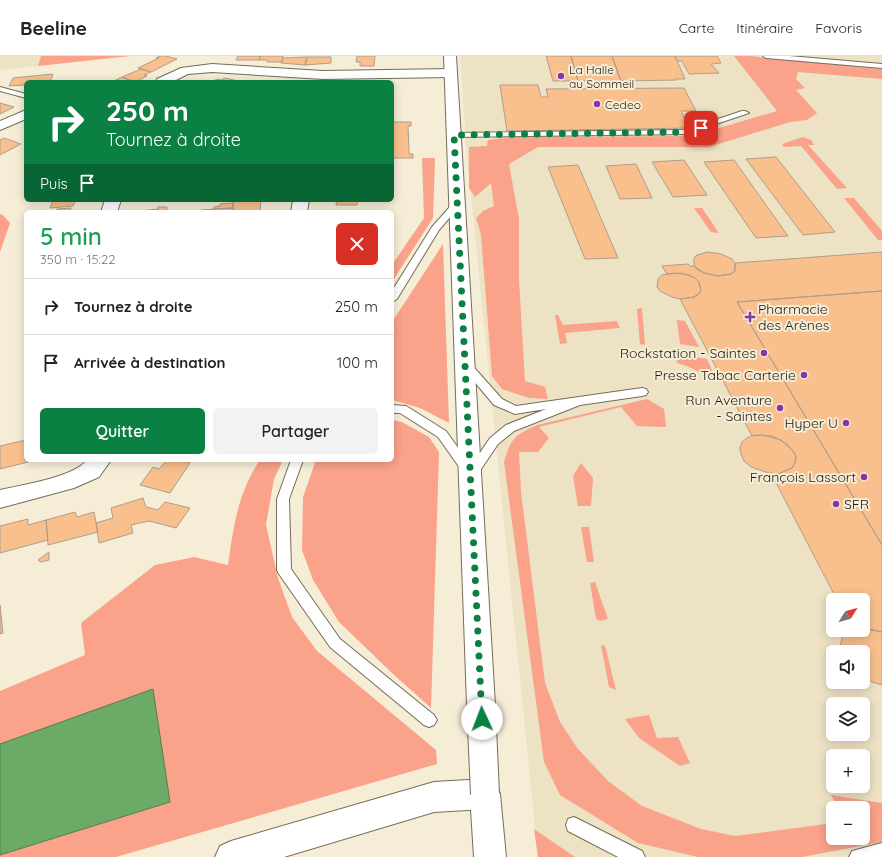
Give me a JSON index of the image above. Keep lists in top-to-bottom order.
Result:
{
  "places": {
    "other": [
      "La Halle au Sommeil",
      "Cedeo",
      "Rockstation - Saintes",
      "Presse Tabac Carterie",
      "Run Aventure - Saintes",
      "Hyper U",
      "François Lassort",
      "SFR"
    ],
    "health": ["Pharmacie des Arènes"]
  },
  "north": "top right",
  "page": {
    "header": "Beeline",
    "nav": ["Carte", "Itinéraire", "Favoris"],
    "turn": ["250 m", "Tournez à droite"],
    "then": "Puis",
    "heading": ["5 min", "350 m · 15:22"],
    "list": [
      {
        "name": "Tournez à droite",
        "value": "250 m"
      },
      {
        "name": "Arrivée à destination",
        "value": "100 m"
      }
    ],
    "buttons": ["Quitter", "Partager"],
    "map_buttons": ["+", "−"]
  }
}
